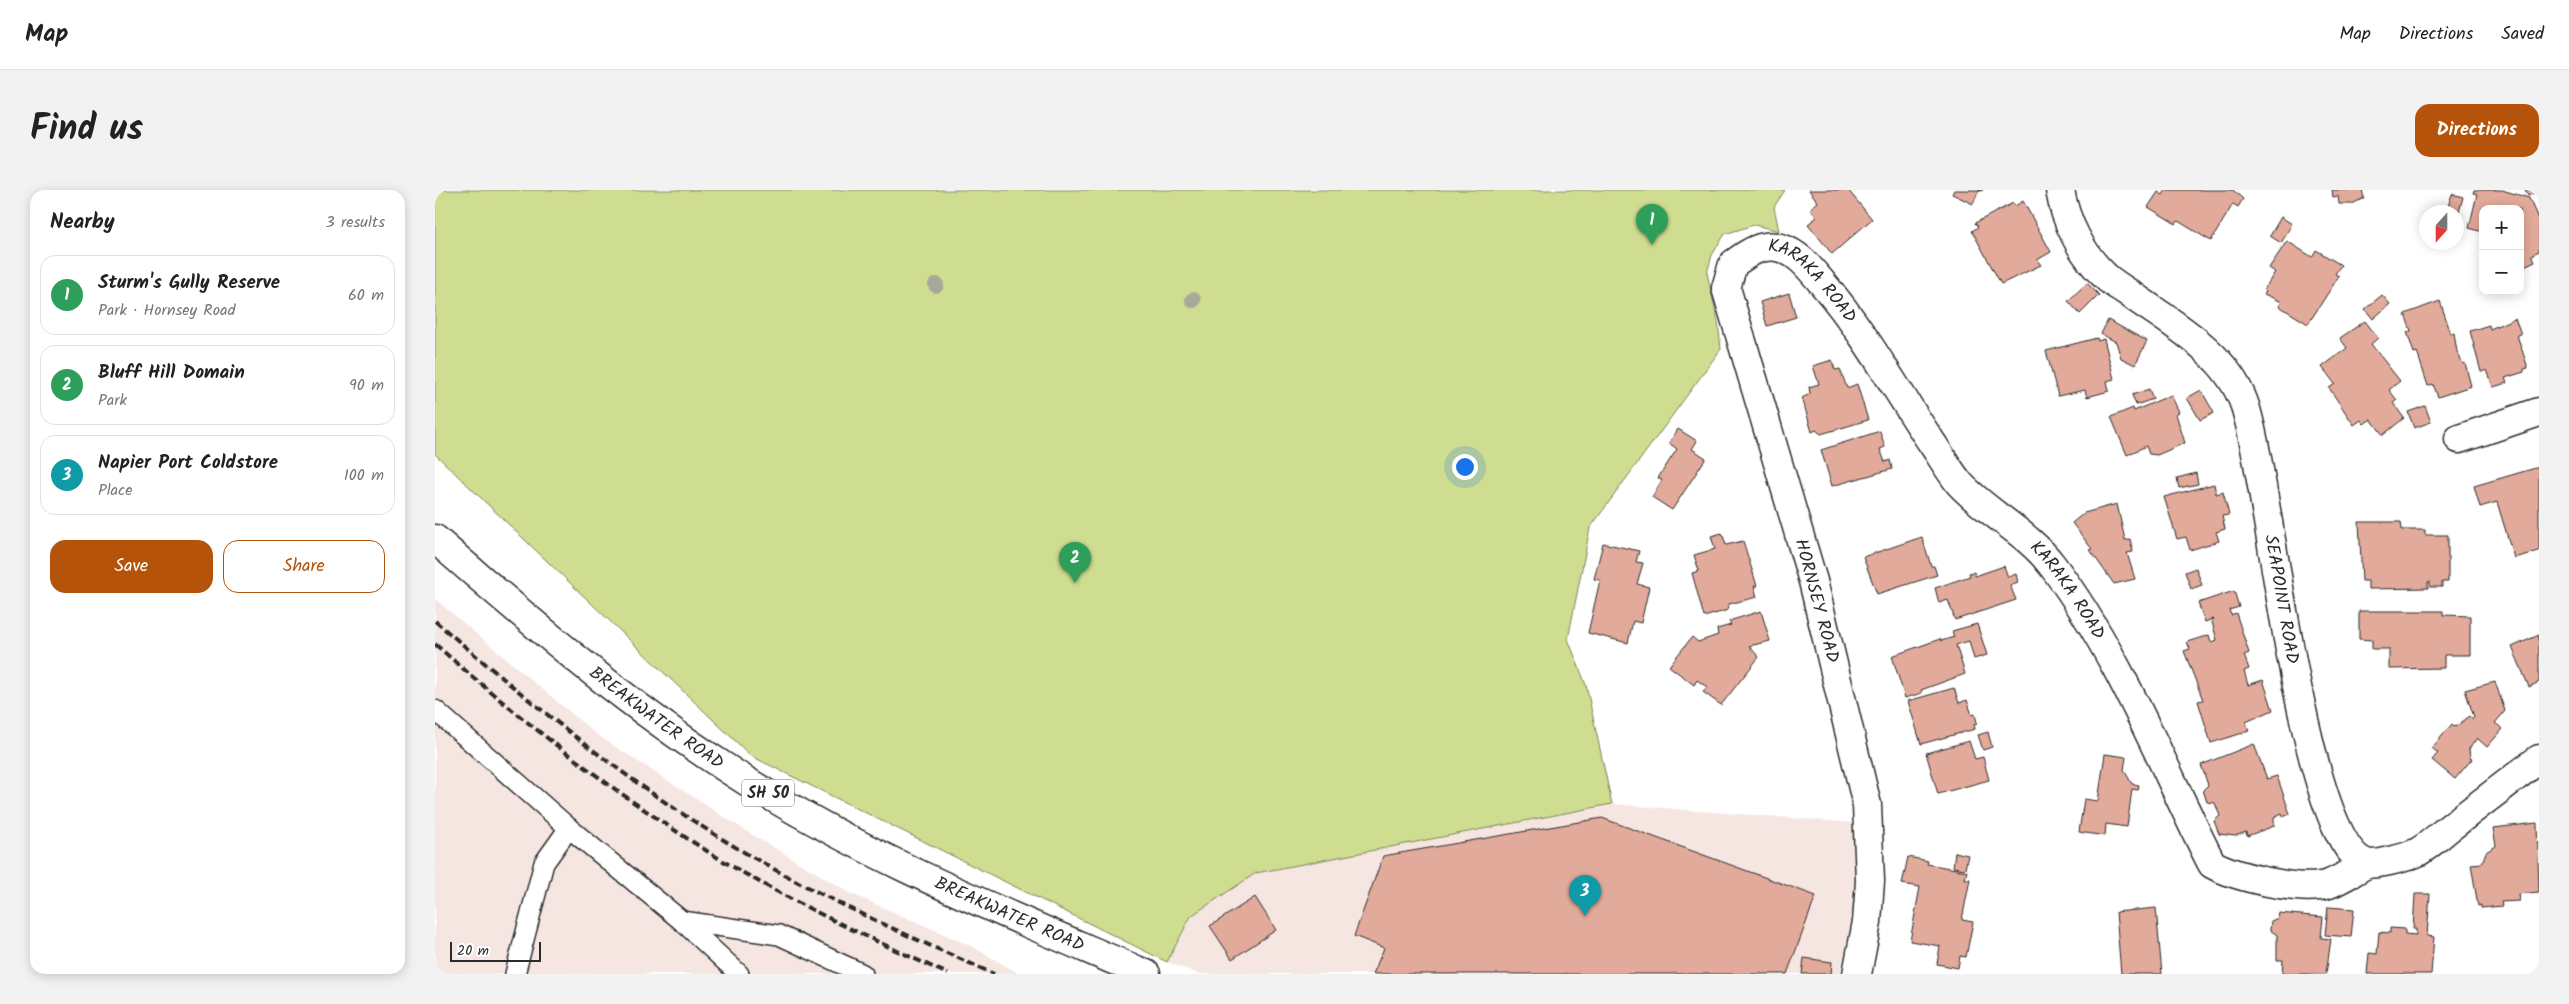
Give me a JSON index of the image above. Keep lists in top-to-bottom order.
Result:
{
  "streets": {
    "main road": [
      "KARAKA ROAD",
      "SEAPOINT ROAD",
      "HORNSEY ROAD",
      "BREAKWATER ROAD",
      "SH 50"
    ]
  },
  "crossings": [
    ["KARAKA ROAD", "SEAPOINT ROAD"],
    ["KARAKA ROAD", "HORNSEY ROAD"]
  ],
  "scale_bar": "20 m",
  "north": "bottom",
  "page": {
    "header": "Map",
    "nav": ["Map", "Directions", "Saved"],
    "title": "Find us",
    "buttons": [
      "Directions",
      ["Save", "Share"]
    ],
    "heading": ["Nearby", "3 results"],
    "pins": ["1", "2", "3"],
    "map_buttons": ["+", "−"],
    "list": [
      {
        "mark": "1",
        "name": "Sturm's Gully Reserve",
        "note": "Park · Hornsey Road",
        "value": "60 m"
      },
      {
        "mark": "2",
        "name": "Bluff Hill Domain",
        "note": "Park",
        "value": "90 m"
      },
      {
        "mark": "3",
        "name": "Napier Port Coldstore",
        "note": "Place",
        "value": "100 m"
      }
    ],
    "scale": "20 m"
  }
}
